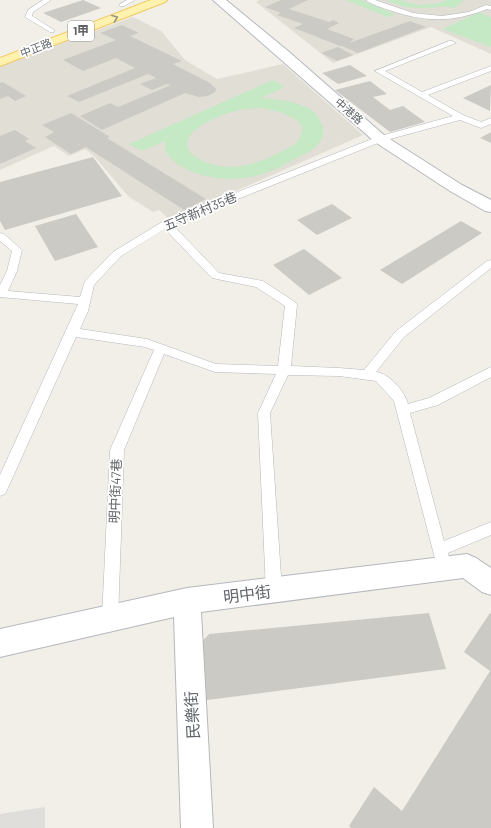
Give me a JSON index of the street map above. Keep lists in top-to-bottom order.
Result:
{
  "streets": {
    "main road": ["1甲", "中正路"],
    "street": ["中港路", "明中街", "民樂街"],
    "lane": ["五守新村35巷", "明中街47巷"]
  },
  "crossings": [
    ["中港路", "五守新村35巷"],
    ["明中街47巷", "明中街"],
    ["明中街", "民樂街"]
  ]
}
